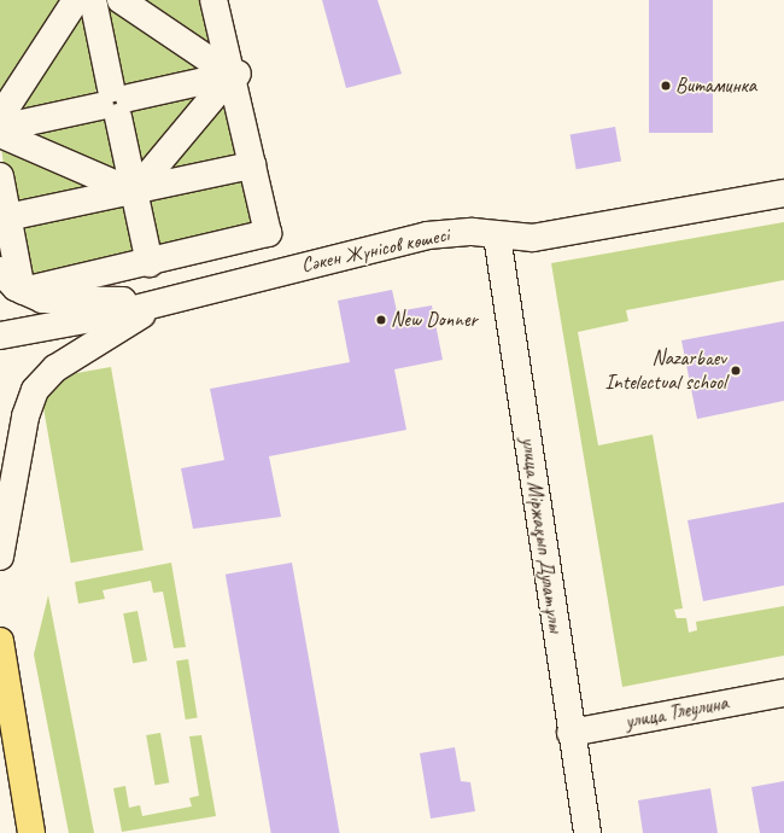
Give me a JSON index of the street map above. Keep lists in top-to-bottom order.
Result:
{
  "streets": {
    "street": ["Сәкен Жүнісов көшесі", "улица Міржақып Дулатұлы", "улица Тлеулина"]
  },
  "crossings": [
    ["Сәкен Жүнісов көшесі", "улица Міржақып Дулатұлы"],
    ["улица Міржақып Дулатұлы", "улица Тлеулина"]
  ],
  "places": ["Витаминка", "New Donner", "Nazarbaev Intelectual school"]
}
